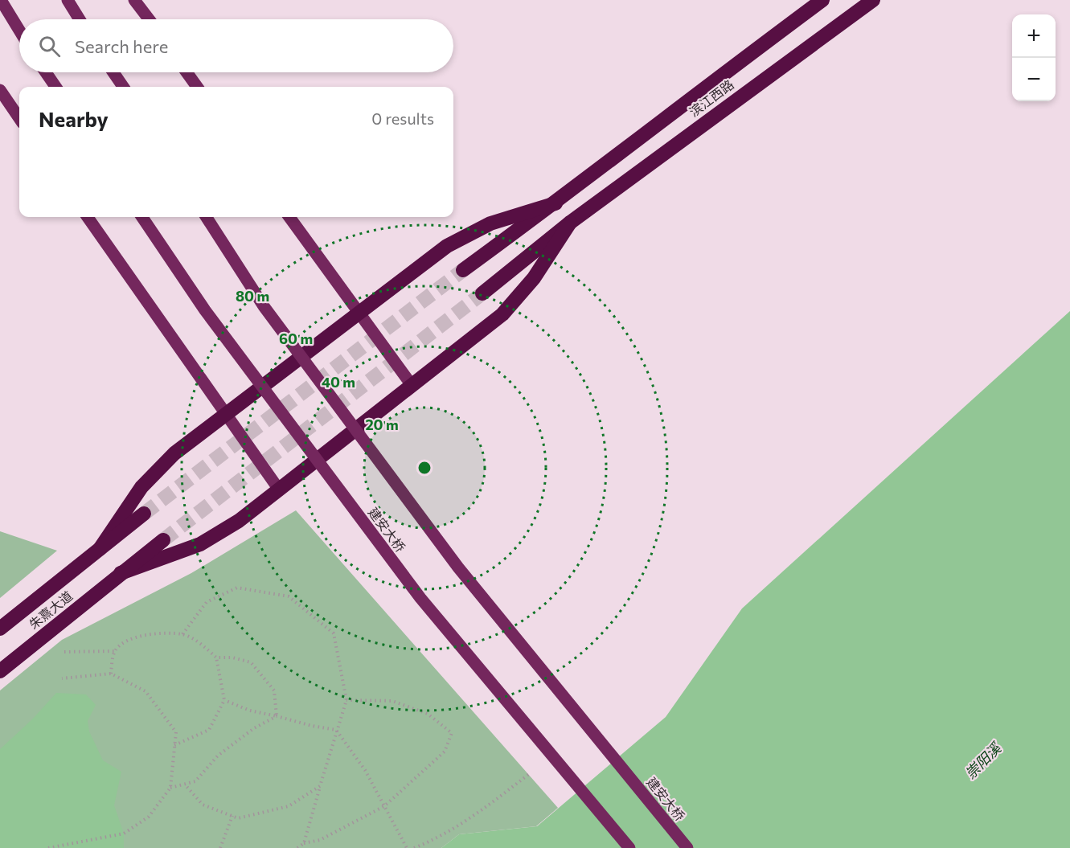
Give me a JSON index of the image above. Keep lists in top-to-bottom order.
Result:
{
  "streets": {
    "highway": ["滨江西路", "朱熹大道"],
    "main road": ["建安大桥"]
  },
  "water": ["崇阳溪"],
  "page": {
    "map_buttons": ["+", "−"],
    "search": "Search here",
    "heading": ["Nearby", "0 results"]
  },
  "rings": [
    "80 m",
    "60 m",
    "40 m",
    "20 m"
  ]
}
